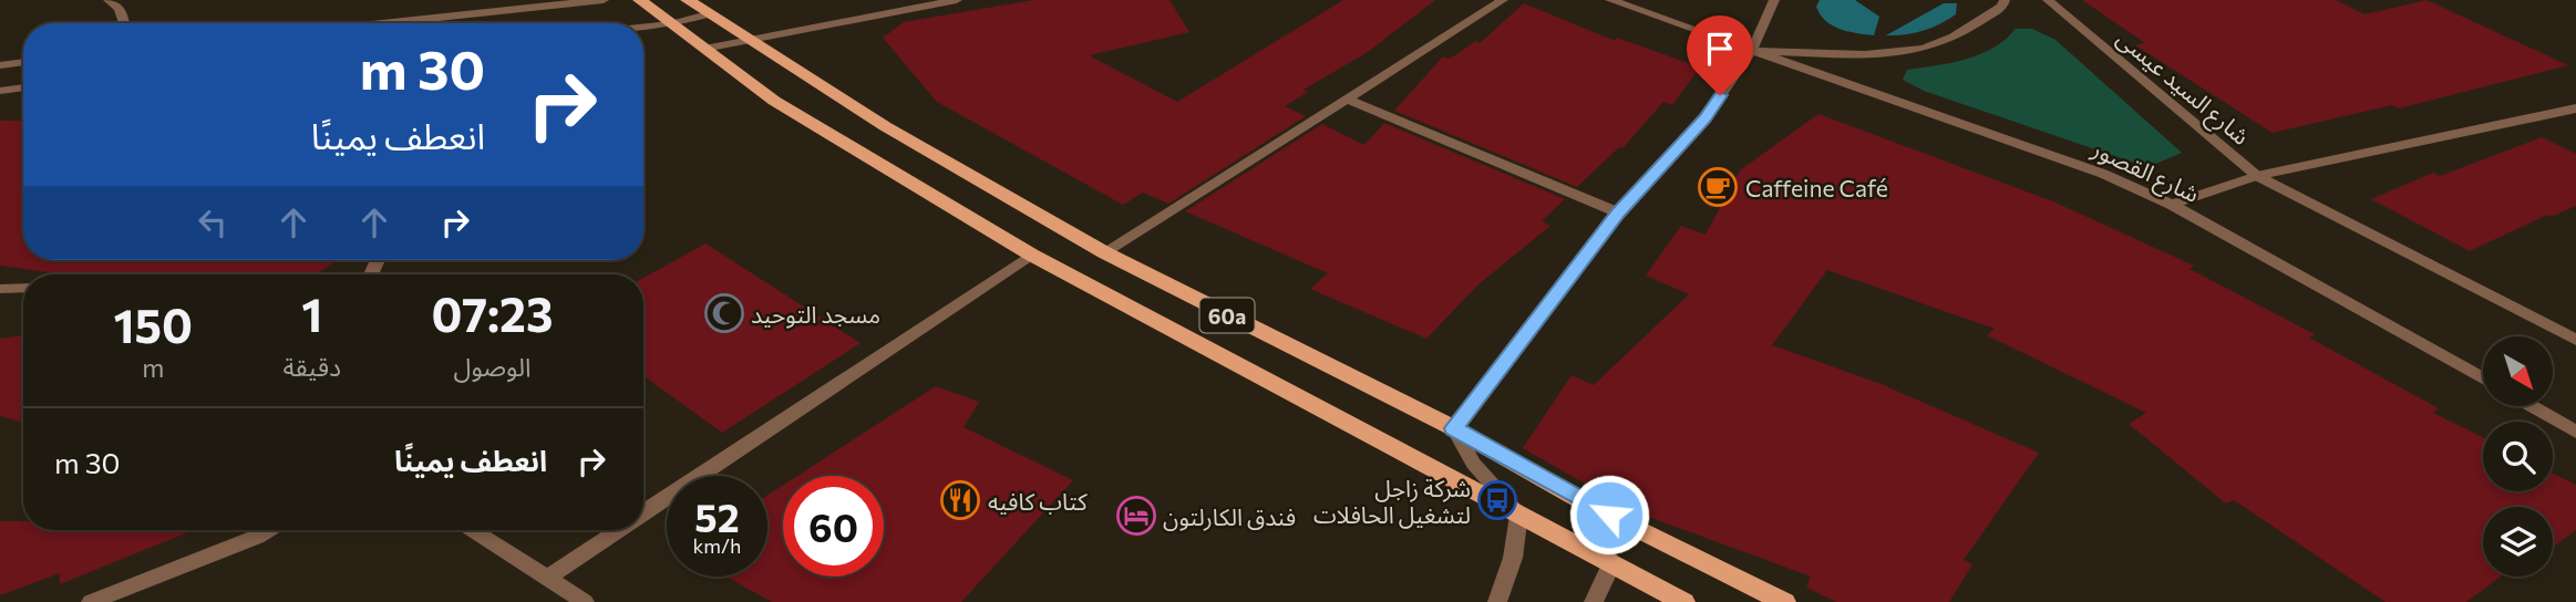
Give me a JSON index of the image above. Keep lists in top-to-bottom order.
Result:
{
  "streets": {
    "main road": ["60a"],
    "street": ["شارع السيد عيسى", "شارع القصور"]
  },
  "places": {
    "cafe": ["Caffeine Café"],
    "mosque": ["مسجد التوحيد"],
    "restaurant": ["كتاب كافيه"],
    "bus stop": ["شركة زاجل لتشغيل الحافلات"],
    "hotel": ["فندق الكارلتون"]
  },
  "north": "bottom right",
  "page": {
    "turn": ["30 m", "انعطف يمينًا"],
    "eta": [
      "07:23",
      "الوصول",
      "1",
      "دقيقة",
      "150",
      "m"
    ],
    "list": [
      {
        "name": "انعطف يمينًا",
        "value": "30 m"
      }
    ],
    "speed": "52 km/h",
    "limit": "60"
  }
}
